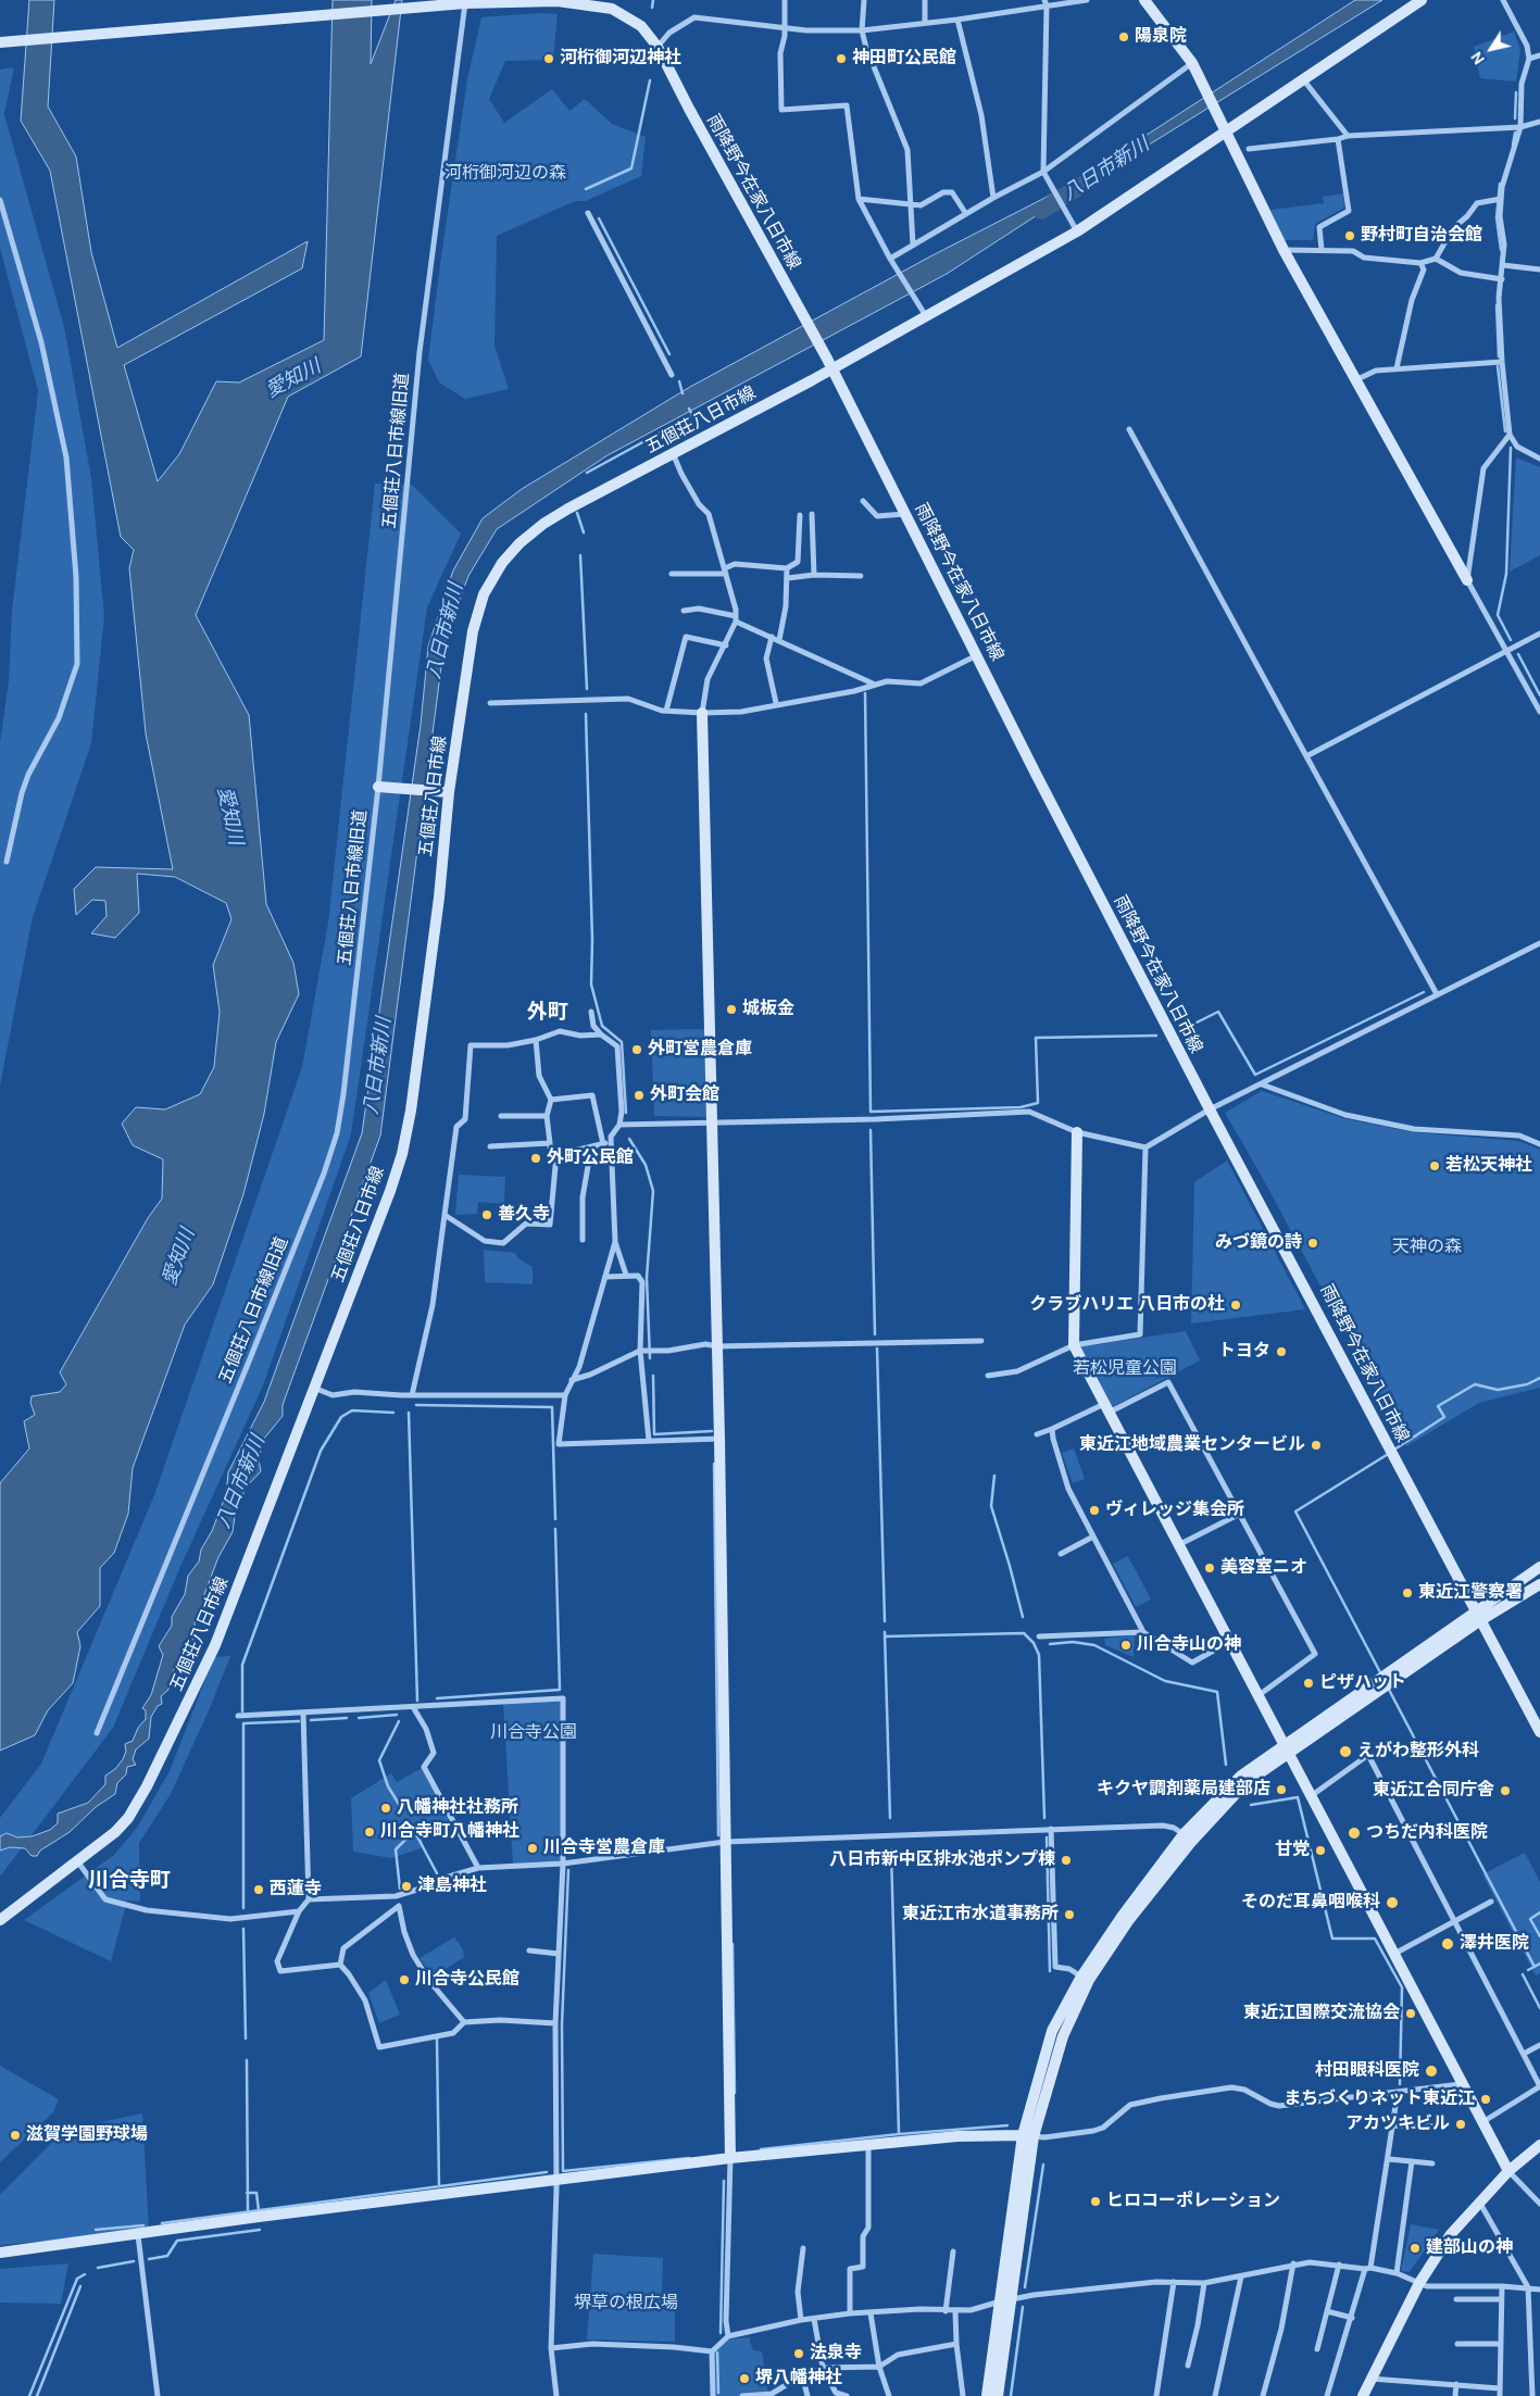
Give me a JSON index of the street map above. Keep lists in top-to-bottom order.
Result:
{
  "streets": {
    "street": ["雨降野今在家八日市線", "五個荘八日市線", "五個荘八日市線旧道"]
  },
  "crossings": [
    ["雨降野今在家八日市線", "五個荘八日市線"],
    ["雨降野今在家八日市線", "五個荘八日市線旧道"]
  ],
  "districts": ["外町", "川合寺町"],
  "water": ["八日市新川", "愛知川"],
  "parks": [
    "河桁御河辺の森",
    "天神の森",
    "若松児童公園",
    "川合寺公園",
    "堺草の根広場"
  ],
  "places": [
    "陽泉院",
    "河桁御河辺神社",
    "神田町公民館",
    "野村町自治会館",
    "城板金",
    "外町営農倉庫",
    "外町会館",
    "外町公民館",
    "若松天神社",
    "善久寺",
    "みづ鏡の詩",
    "クラブハリエ 八日市の杜",
    "トヨタ",
    "東近江地域農業センタービル",
    "ヴィレッジ集会所",
    "美容室ニオ",
    "東近江警察署",
    "川合寺山の神",
    "ピザハット",
    "えがわ整形外科",
    "キクヤ調剤薬局建部店",
    "東近江合同庁舎",
    "八幡神社社務所",
    "川合寺町八幡神社",
    "つちだ内科医院",
    "川合寺営農倉庫",
    "甘党",
    "八日市新中区排水池ポンプ棟",
    "津島神社",
    "西蓮寺",
    "そのだ耳鼻咽喉科",
    "東近江市水道事務所",
    "澤井医院",
    "川合寺公民館",
    "東近江国際交流協会",
    "村田眼科医院",
    "まちづくりネット東近江",
    "アカツキビル",
    "滋賀学園野球場",
    "ヒロコーポレーション",
    "建部山の神",
    "法泉寺",
    "堺八幡神社"
  ],
  "north": "bottom left"
}
